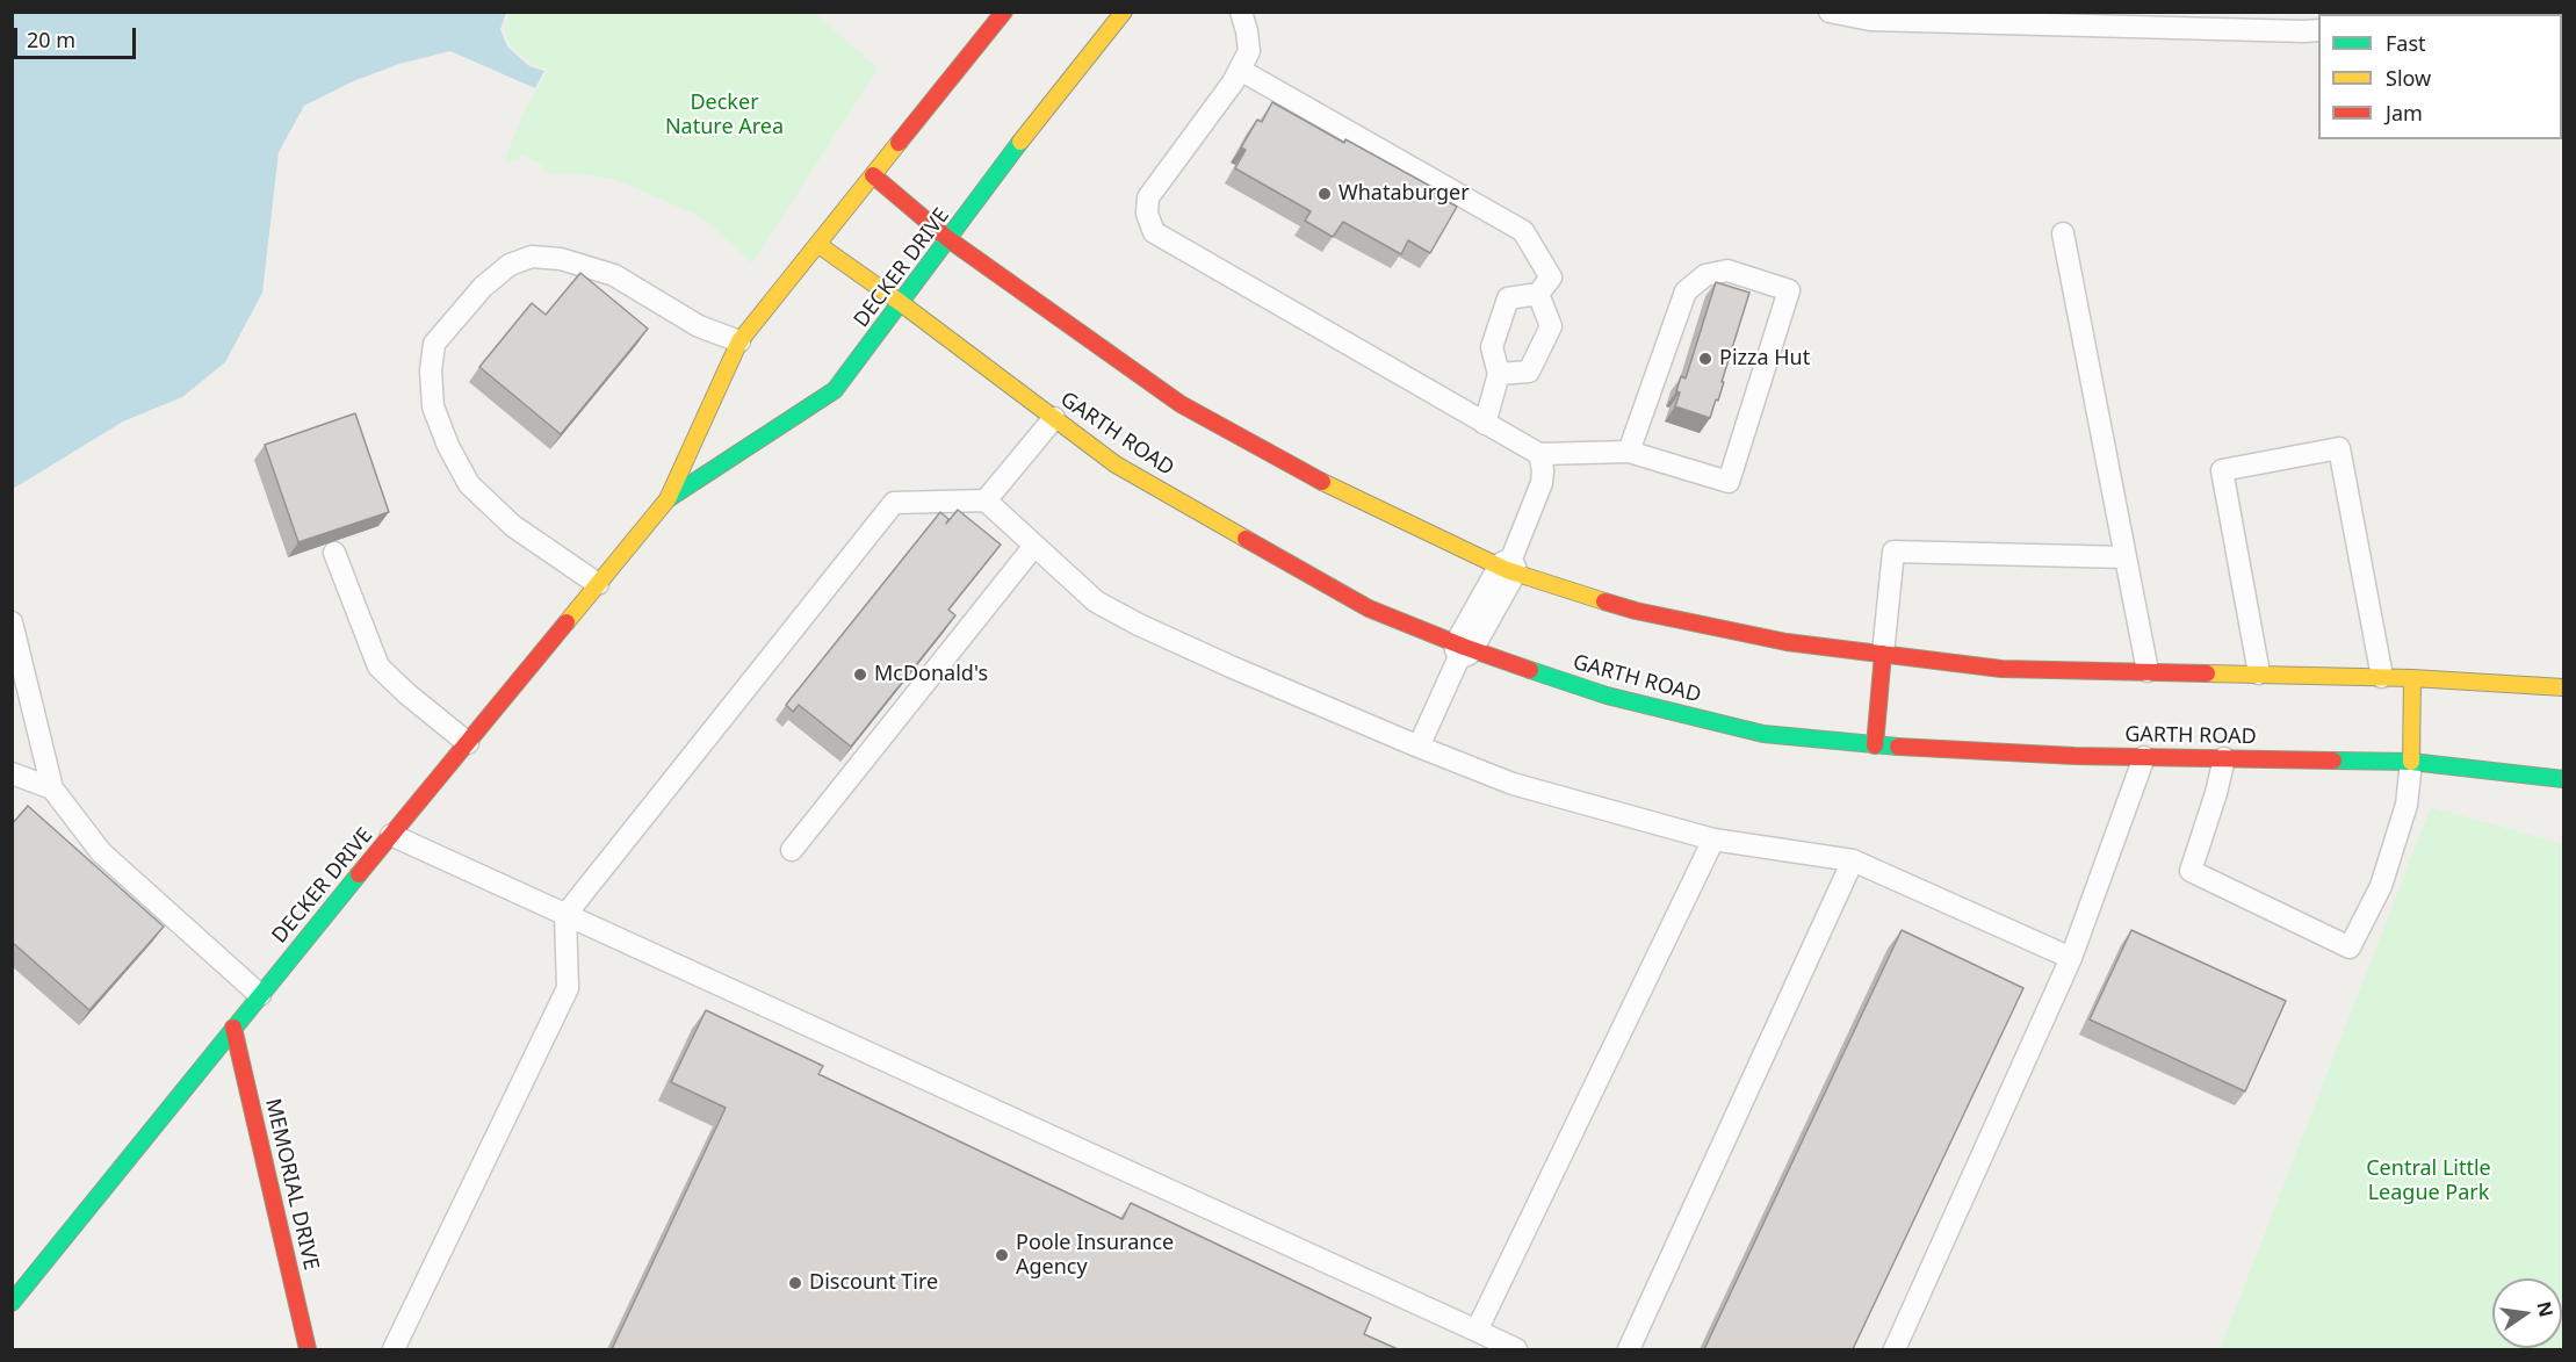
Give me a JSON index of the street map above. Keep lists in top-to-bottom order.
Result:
{
  "streets": {
    "main road": ["DECKER DRIVE", "GARTH ROAD", "MEMORIAL DRIVE"]
  },
  "crossings": [
    ["DECKER DRIVE", "GARTH ROAD"],
    ["DECKER DRIVE", "MEMORIAL DRIVE"]
  ],
  "parks": ["Decker Nature Area", "Central Little League Park"],
  "places": [
    "Whataburger",
    "Pizza Hut",
    "McDonald's",
    "Poole Insurance Agency",
    "Discount Tire"
  ],
  "legend": ["Fast", "Slow", "Jam"],
  "scale_bar": "20 m",
  "north": "right"
}
